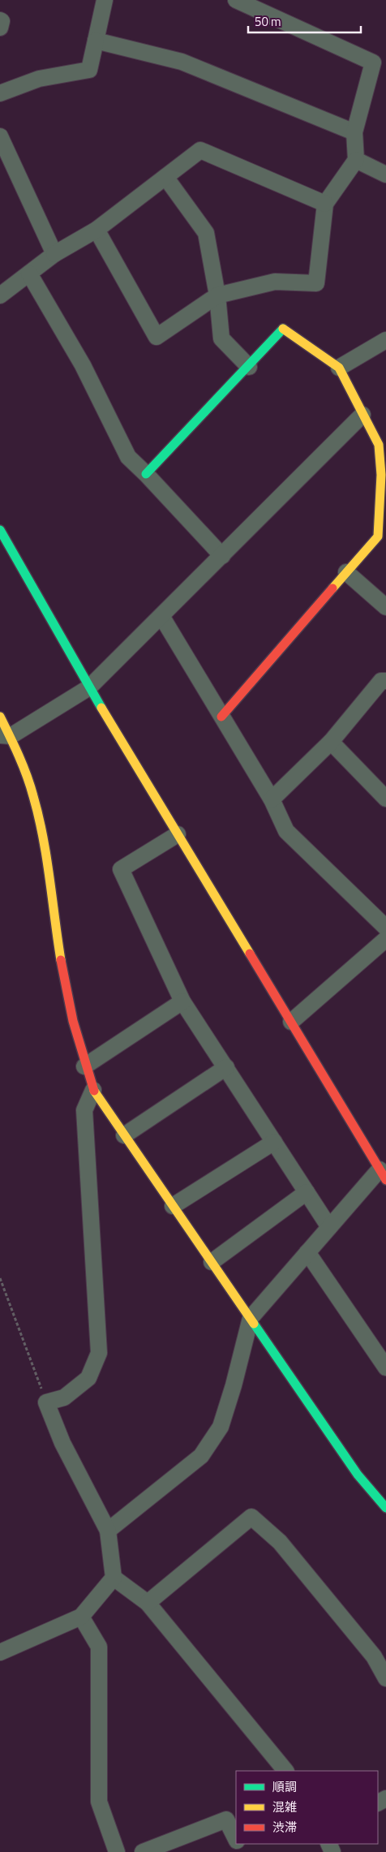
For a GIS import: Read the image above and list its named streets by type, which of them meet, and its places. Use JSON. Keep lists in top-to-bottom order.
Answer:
{
  "legend": ["順調", "混雑", "渋滞"],
  "scale_bar": "50 m"
}
